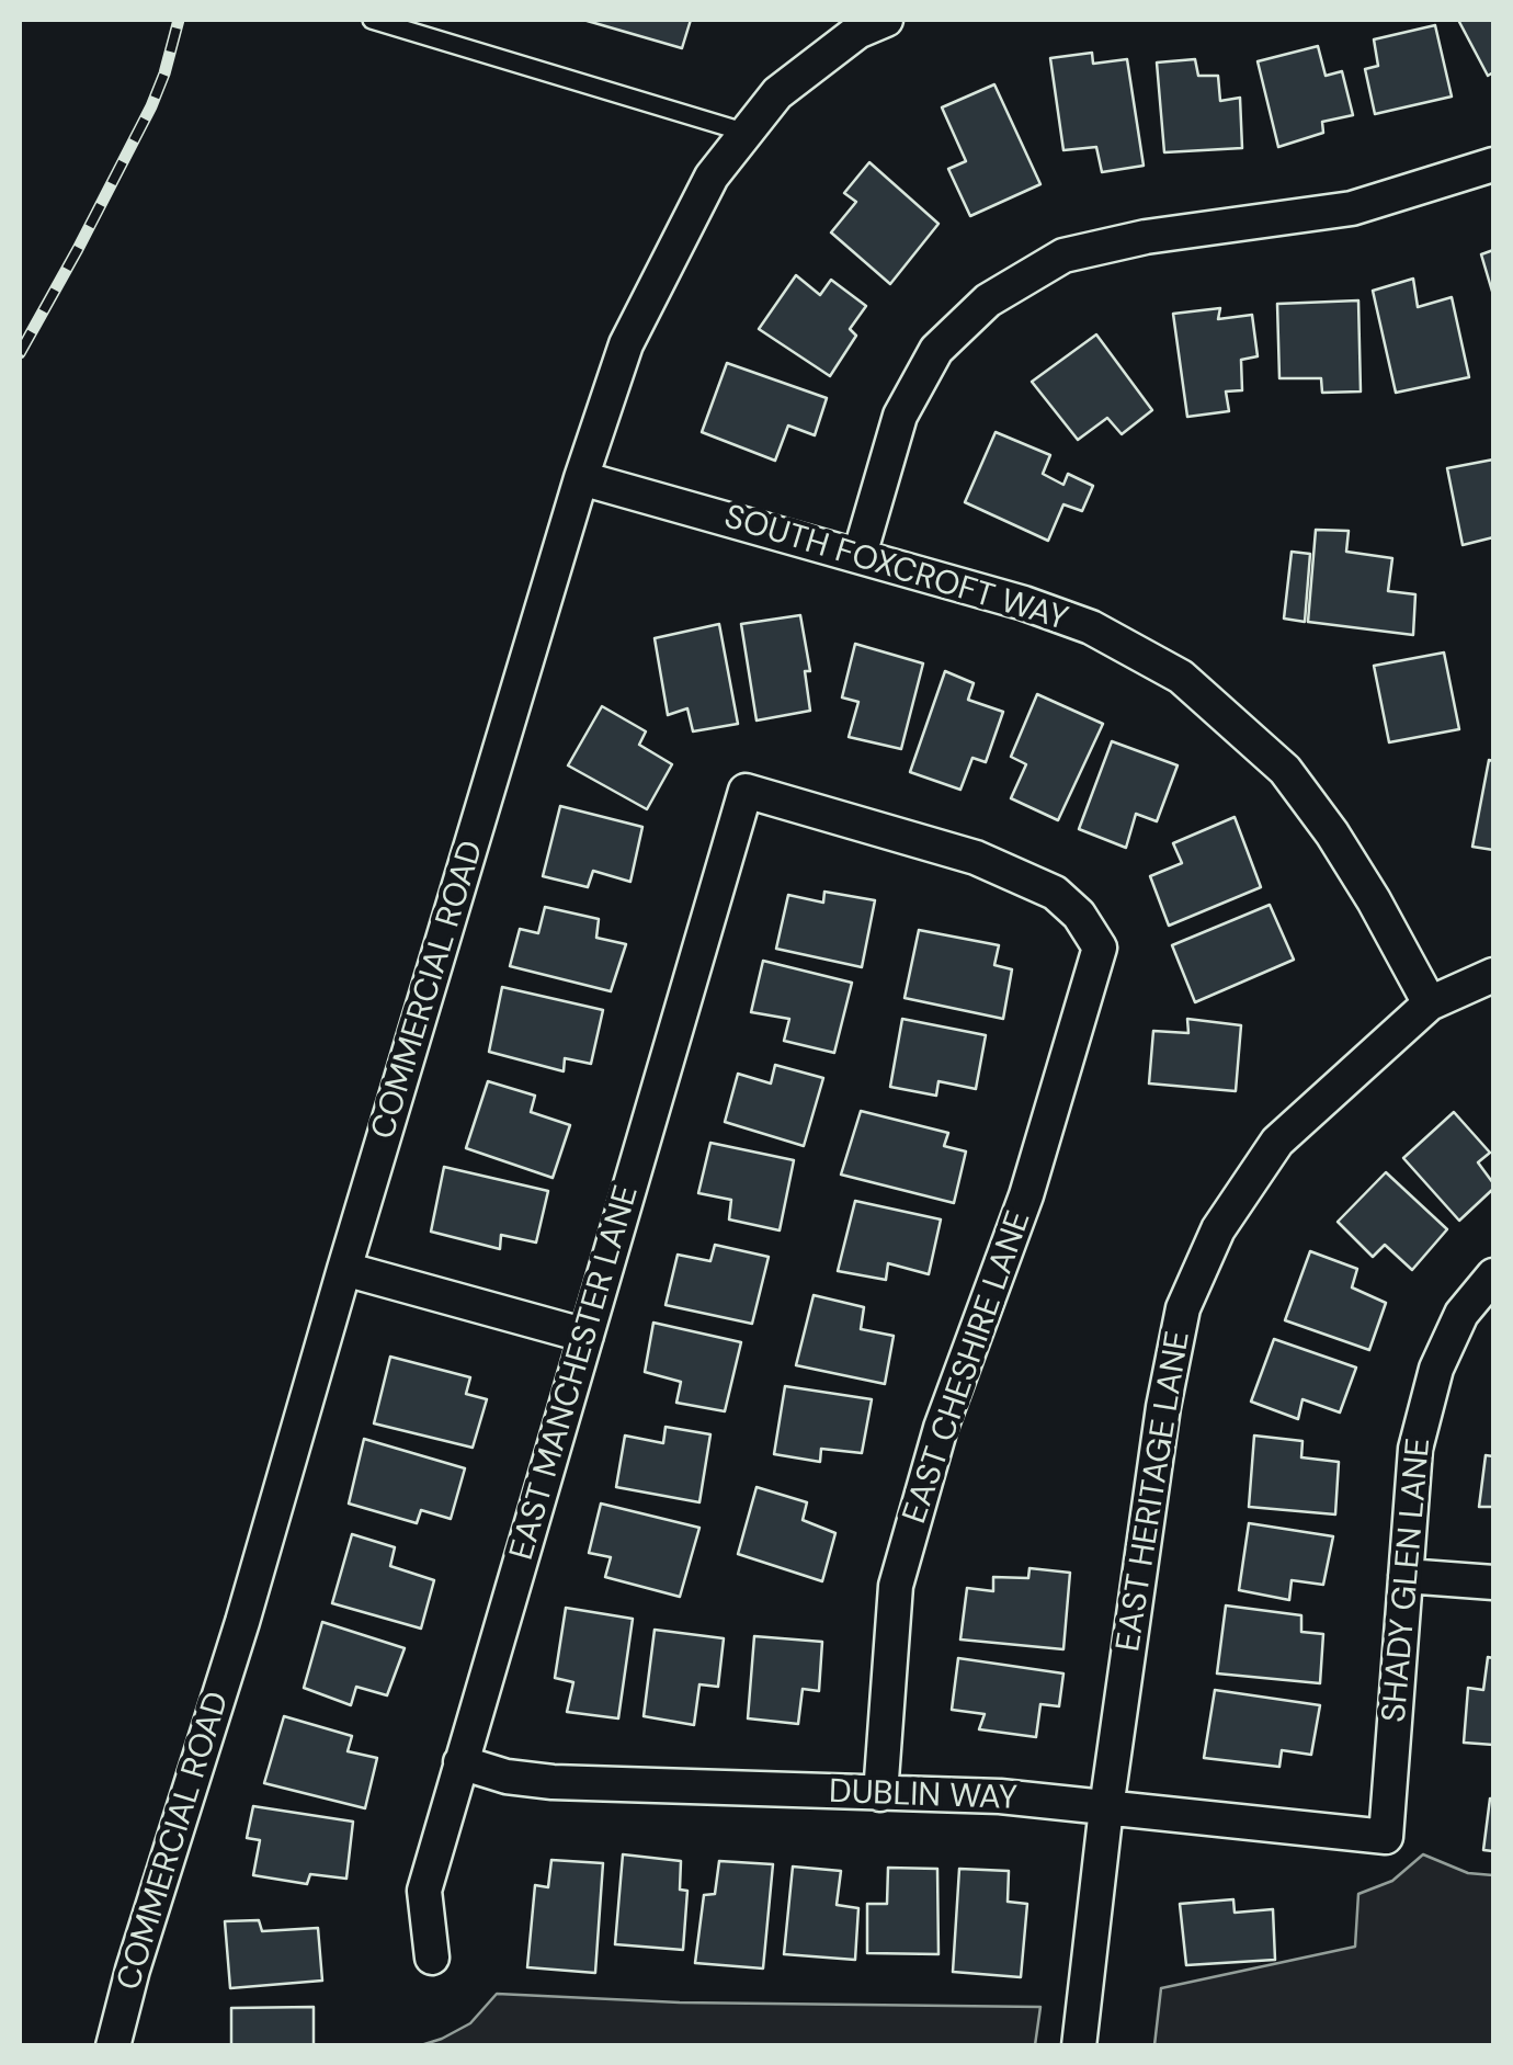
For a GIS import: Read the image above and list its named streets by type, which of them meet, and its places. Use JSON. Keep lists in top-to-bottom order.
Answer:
{
  "streets": {
    "street": [
      "SOUTH FOXCROFT WAY",
      "COMMERCIAL ROAD",
      "EAST CHESHIRE LANE",
      "EAST MANCHESTER LANE",
      "EAST HERITAGE LANE",
      "SHADY GLEN LANE",
      "DUBLIN WAY"
    ]
  },
  "crossings": [
    ["SOUTH FOXCROFT WAY", "COMMERCIAL ROAD"],
    ["SOUTH FOXCROFT WAY", "EAST HERITAGE LANE"],
    ["EAST CHESHIRE LANE", "EAST MANCHESTER LANE"],
    ["EAST CHESHIRE LANE", "DUBLIN WAY"],
    ["EAST MANCHESTER LANE", "DUBLIN WAY"],
    ["EAST HERITAGE LANE", "DUBLIN WAY"],
    ["SHADY GLEN LANE", "DUBLIN WAY"]
  ]
}
